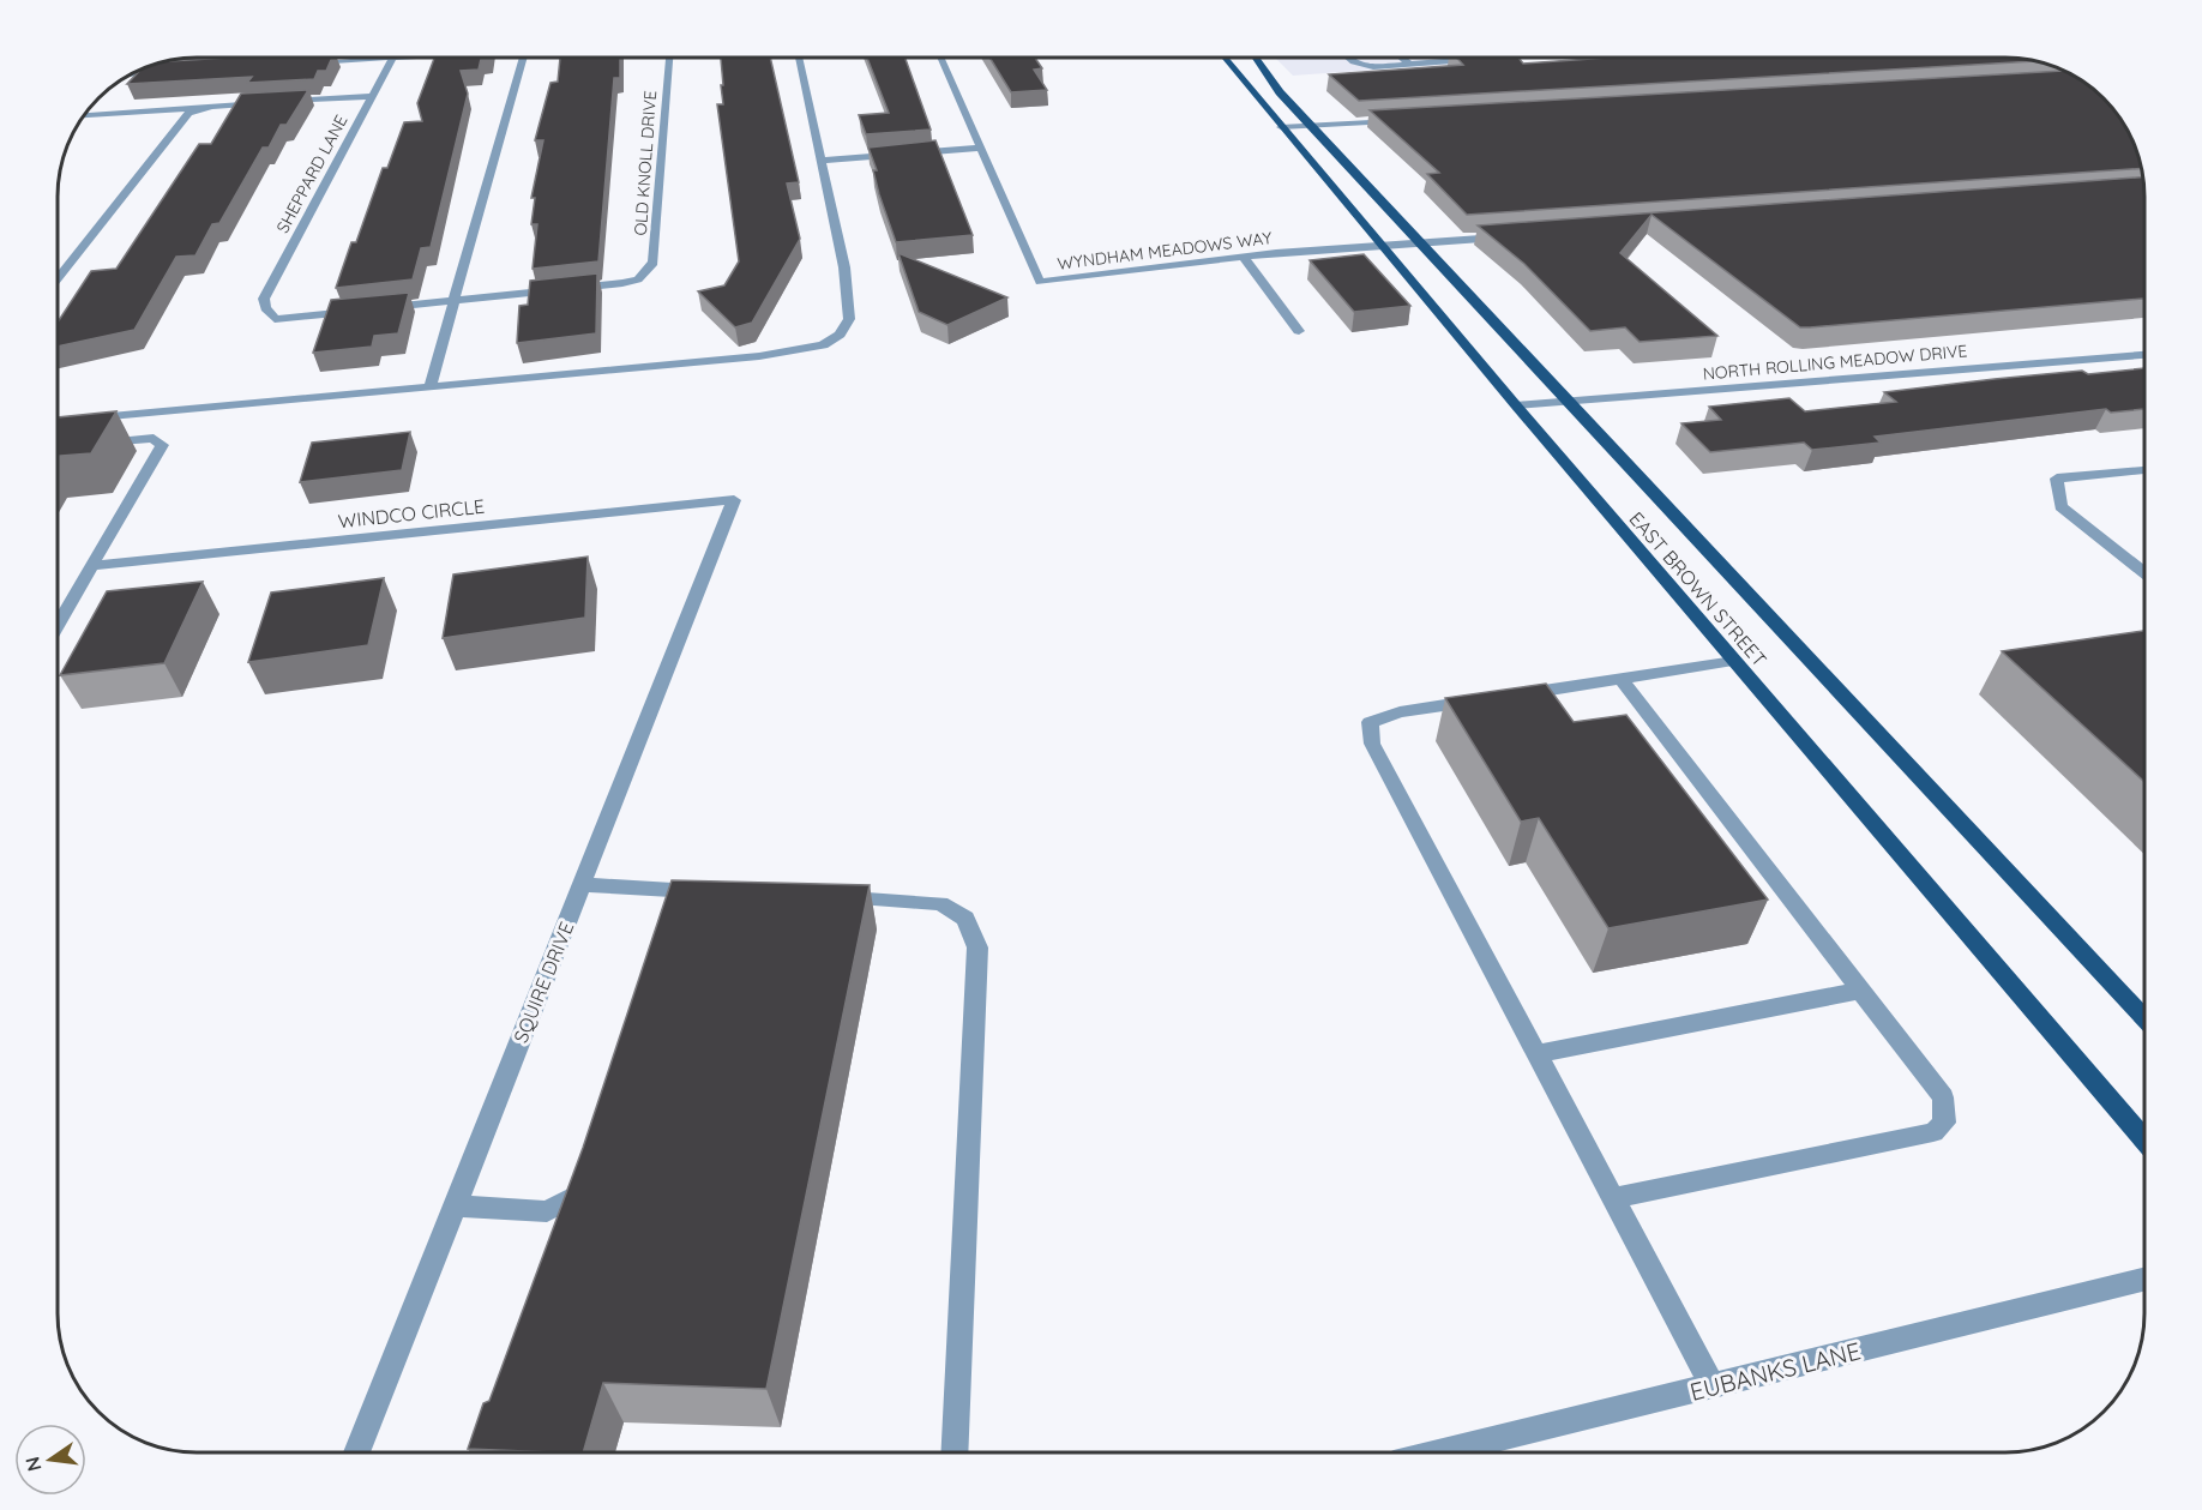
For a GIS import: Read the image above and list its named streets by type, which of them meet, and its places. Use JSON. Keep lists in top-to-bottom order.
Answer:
{
  "streets": {
    "main road": ["EAST BROWN STREET"],
    "street": [
      "OLD KNOLL DRIVE",
      "SHEPPARD LANE",
      "WYNDHAM MEADOWS WAY",
      "NORTH ROLLING MEADOW DRIVE",
      "WINDCO CIRCLE",
      "SQUIRE DRIVE",
      "EUBANKS LANE"
    ]
  },
  "crossings": [
    ["WYNDHAM MEADOWS WAY", "EAST BROWN STREET"],
    ["NORTH ROLLING MEADOW DRIVE", "EAST BROWN STREET"],
    ["WINDCO CIRCLE", "SQUIRE DRIVE"]
  ],
  "north": "left"
}
